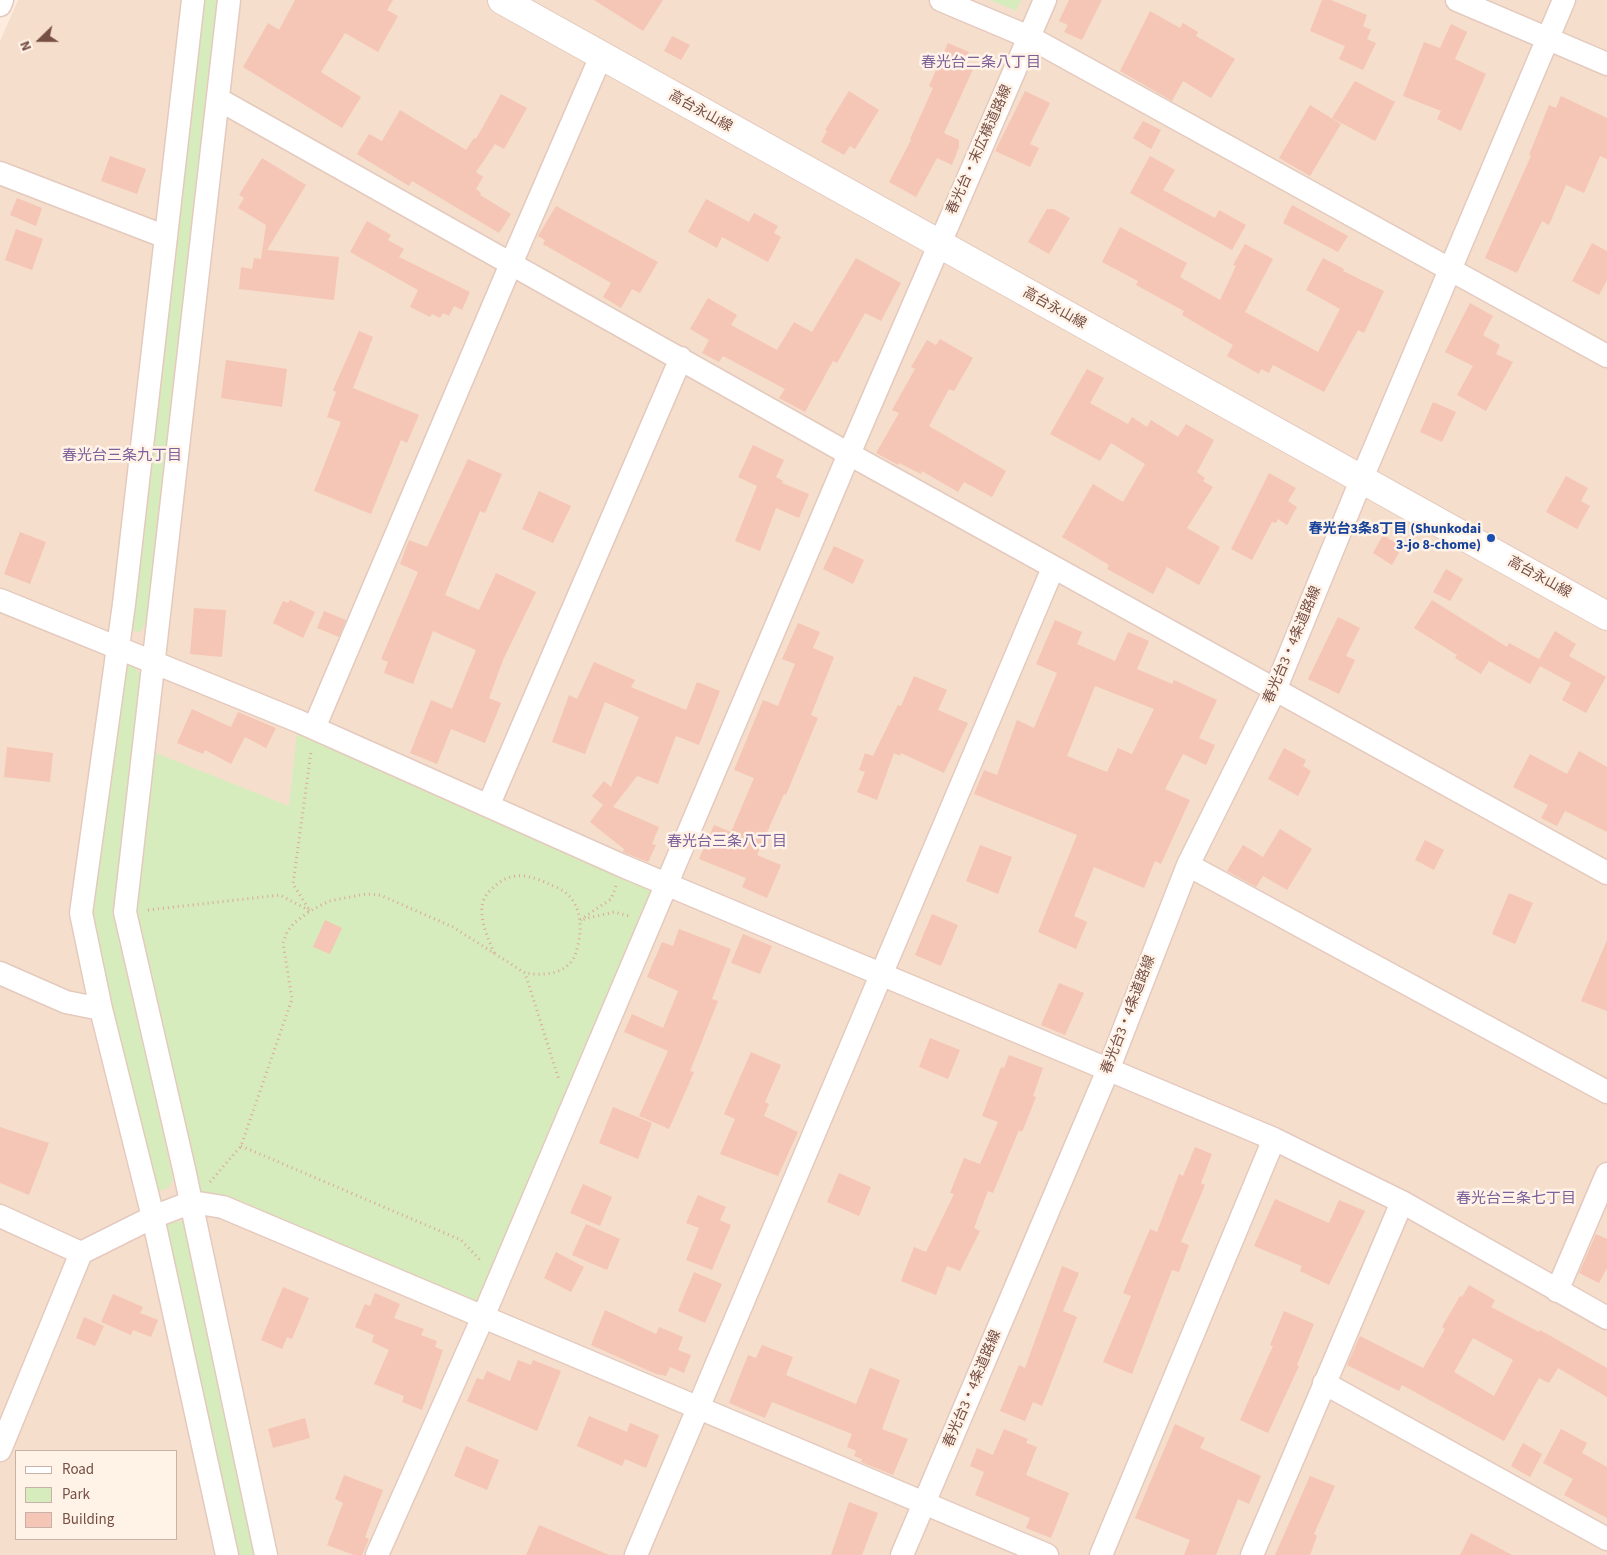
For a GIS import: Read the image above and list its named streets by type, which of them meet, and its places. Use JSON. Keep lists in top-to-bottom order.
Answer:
{
  "streets": {
    "street": ["高台永山線", "春光台・末広横道路線", "春光台3・4条道路線"]
  },
  "crossings": [
    ["高台永山線", "春光台・末広横道路線"],
    ["高台永山線", "春光台3・4条道路線"]
  ],
  "districts": [
    "春光台二条八丁目",
    "春光台三条九丁目",
    "春光台三条八丁目",
    "春光台三条七丁目"
  ],
  "places": ["春光台3条8丁目 (Shunkodai 3-jo 8-chome)"],
  "legend": ["Road", "Park", "Building"],
  "north": "left"
}
